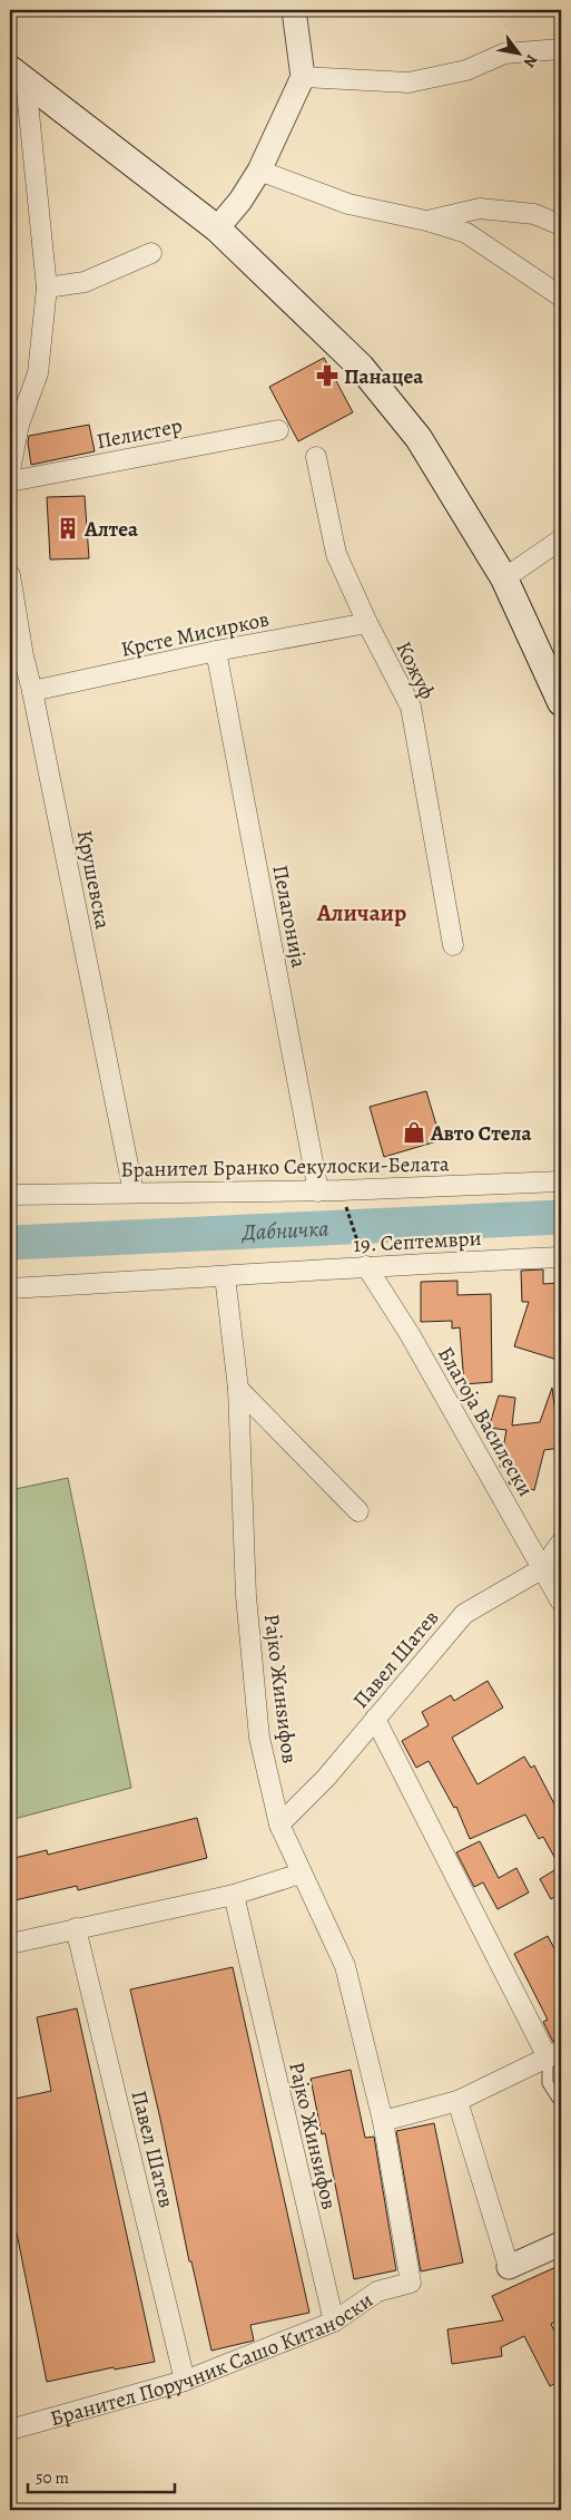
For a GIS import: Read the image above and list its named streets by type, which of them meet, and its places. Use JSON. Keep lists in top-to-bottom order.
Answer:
{
  "streets": {
    "street": [
      "Пелистер",
      "Крсте Мисирков",
      "Кожуф",
      "Крушевска",
      "Пелагонија",
      "Бранител Бранко Секулоски-Белата",
      "19. Септември",
      "Благоја Василески",
      "Павел Шатев",
      "Рајко Жинѕифов",
      "Бранител Поручник Сашо Китаноски"
    ]
  },
  "crossings": [
    ["Крсте Мисирков", "Кожуф"],
    ["Крсте Мисирков", "Крушевска"],
    ["Крсте Мисирков", "Пелагонија"],
    ["Крушевска", "Бранител Бранко Секулоски-Белата"],
    ["Пелагонија", "Бранител Бранко Секулоски-Белата"],
    ["19. Септември", "Благоја Василески"],
    ["19. Септември", "Рајко Жинѕифов"],
    ["Благоја Василески", "Павел Шатев"],
    ["Павел Шатев", "Рајко Жинѕифов"],
    ["Павел Шатев", "Бранител Поручник Сашо Китаноски"],
    ["Рајко Жинѕифов", "Бранител Поручник Сашо Китаноски"]
  ],
  "districts": ["Аличаир"],
  "water": ["Дабничка"],
  "places": {
    "pharmacy": ["Панацеа"],
    "building": ["Алтеа"],
    "shop": ["Авто Стела"]
  },
  "scale_bar": "50 m",
  "north": "bottom right"
}
